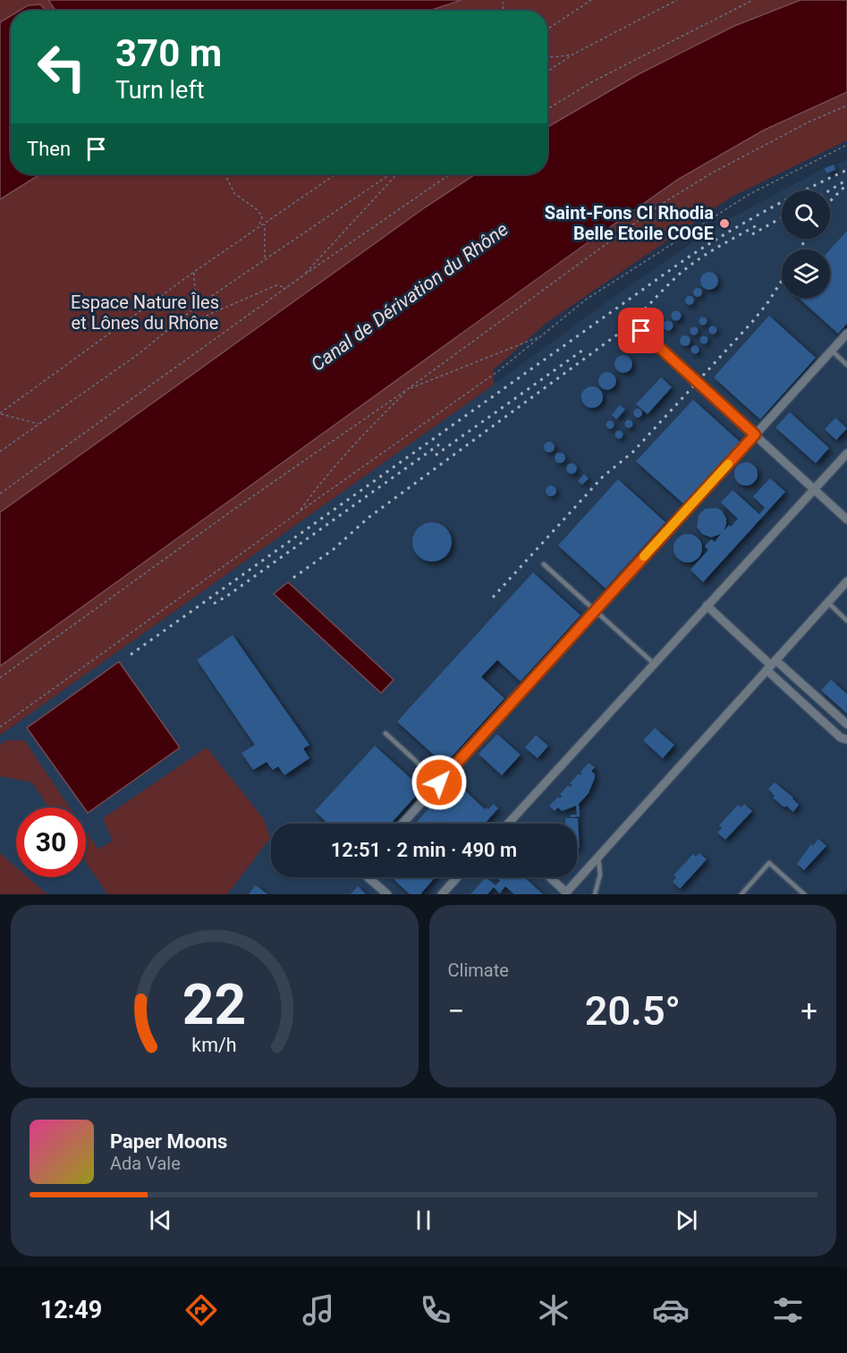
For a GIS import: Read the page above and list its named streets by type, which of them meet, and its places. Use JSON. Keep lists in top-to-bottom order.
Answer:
{
  "water": ["Canal de Dérivation du Rhône"],
  "parks": ["Espace Nature Îles et Lônes du Rhône"],
  "places": ["Saint-Fons CI Rhodia Belle Etoile COGE"],
  "page": {
    "turn": ["370 m", "Turn left"],
    "then": "Then",
    "limit": "30",
    "trip": "12:51 · 2 min · 490 m",
    "tile": "Climate",
    "heat": ["−", "20.5°", "+"],
    "song": ["Paper Moons", "Ada Vale"],
    "tabs": "12:49",
    "gauge": ["22", "km/h"]
  }
}
